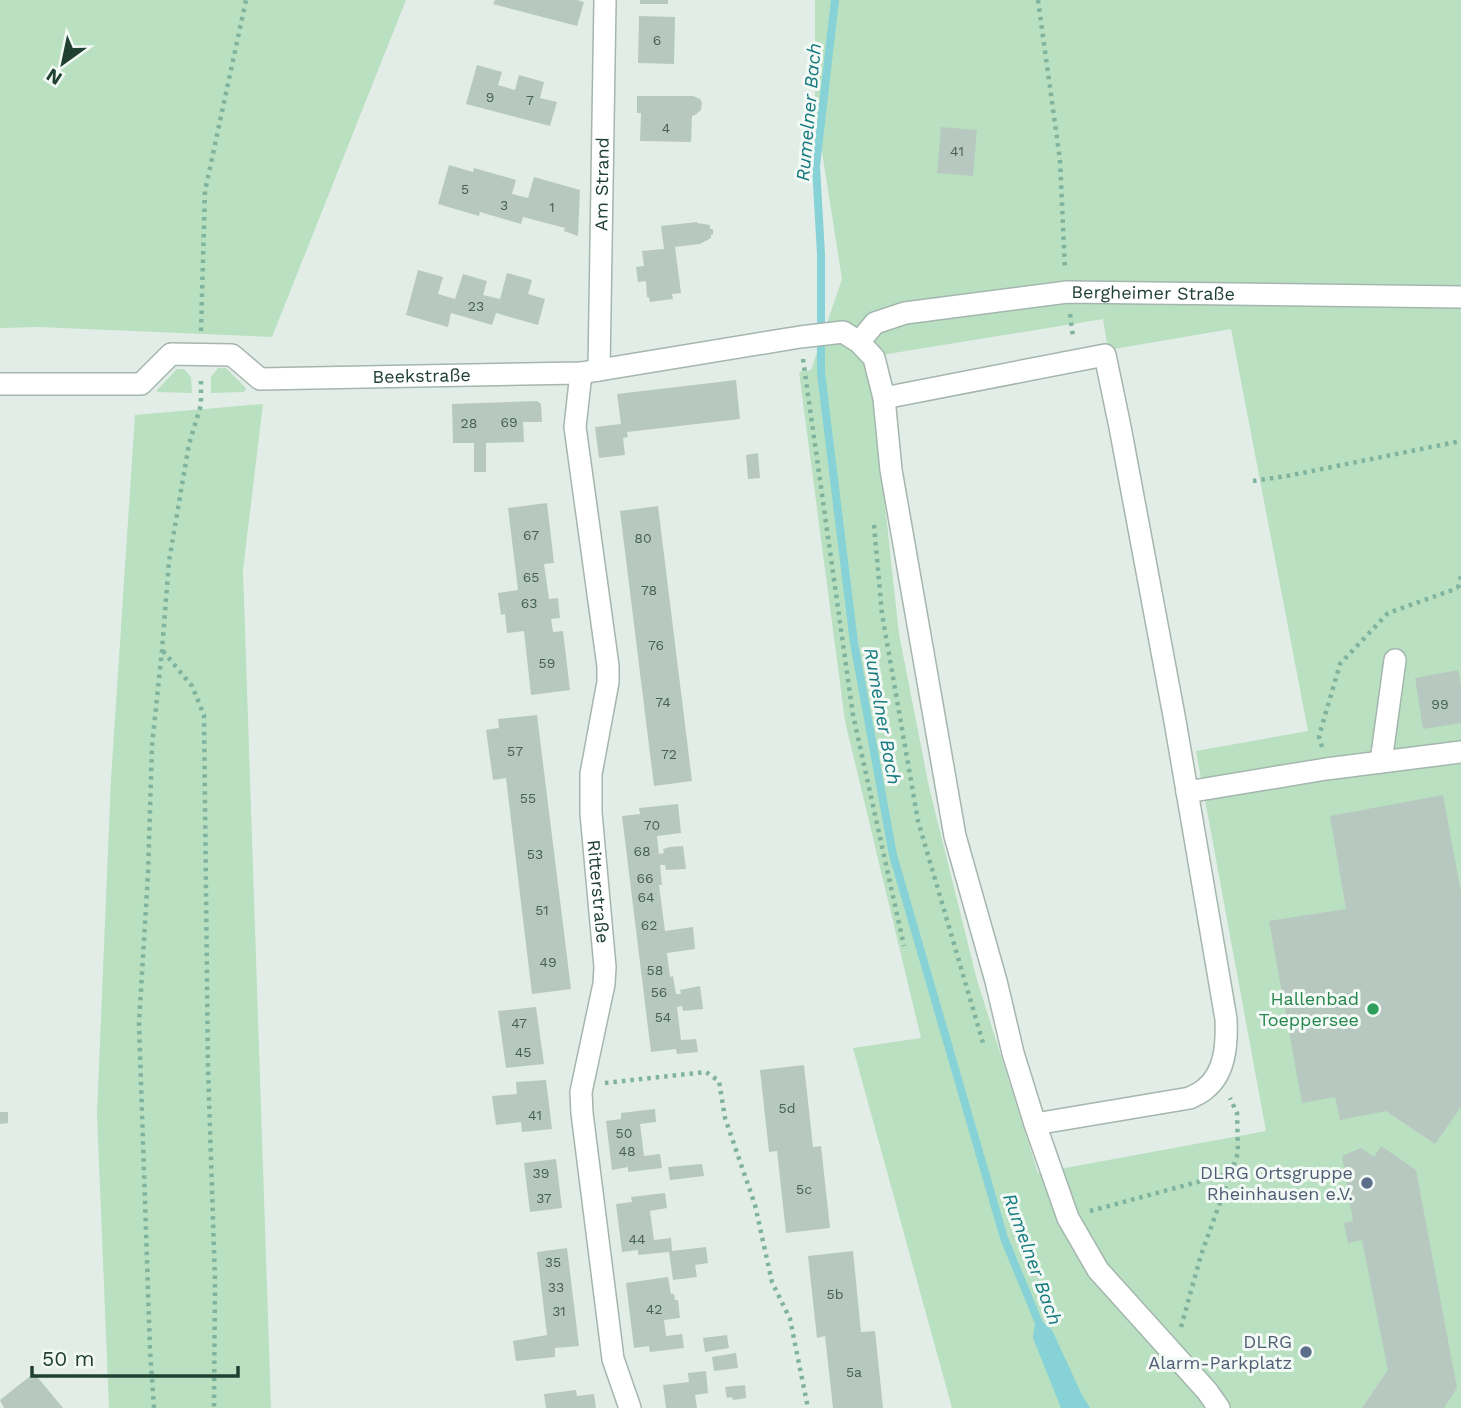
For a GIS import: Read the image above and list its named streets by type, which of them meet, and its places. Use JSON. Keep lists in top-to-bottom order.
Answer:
{
  "streets": {
    "street": [
      "Am Strand",
      "Bergheimer Straße",
      "Beekstraße",
      "Ritterstraße"
    ]
  },
  "crossings": [
    ["Am Strand", "Beekstraße"],
    ["Am Strand", "Ritterstraße"],
    ["Bergheimer Straße", "Beekstraße"],
    ["Beekstraße", "Ritterstraße"]
  ],
  "water": ["Rumelner Bach"],
  "places": ["Hallenbad Toeppersee", "DLRG Ortsgruppe Rheinhausen e.V.", "DLRG Alarm-Parkplatz"],
  "house_numbers": [
    "6",
    "9",
    "7",
    "4",
    "41",
    "5",
    "3",
    "1",
    "23",
    "69",
    "28",
    "67",
    "80",
    "65",
    "78",
    "63",
    "76",
    "59",
    "74",
    "99",
    "57",
    "72",
    "55",
    "70",
    "68",
    "53",
    "66",
    "64",
    "51",
    "62",
    "49",
    "58",
    "56",
    "54",
    "47",
    "45",
    "5d",
    "41",
    "50",
    "48",
    "39",
    "5c",
    "37",
    "44",
    "35",
    "33",
    "5b",
    "42",
    "31",
    "5a"
  ],
  "scale_bar": "50 m",
  "north": "bottom left"
}
